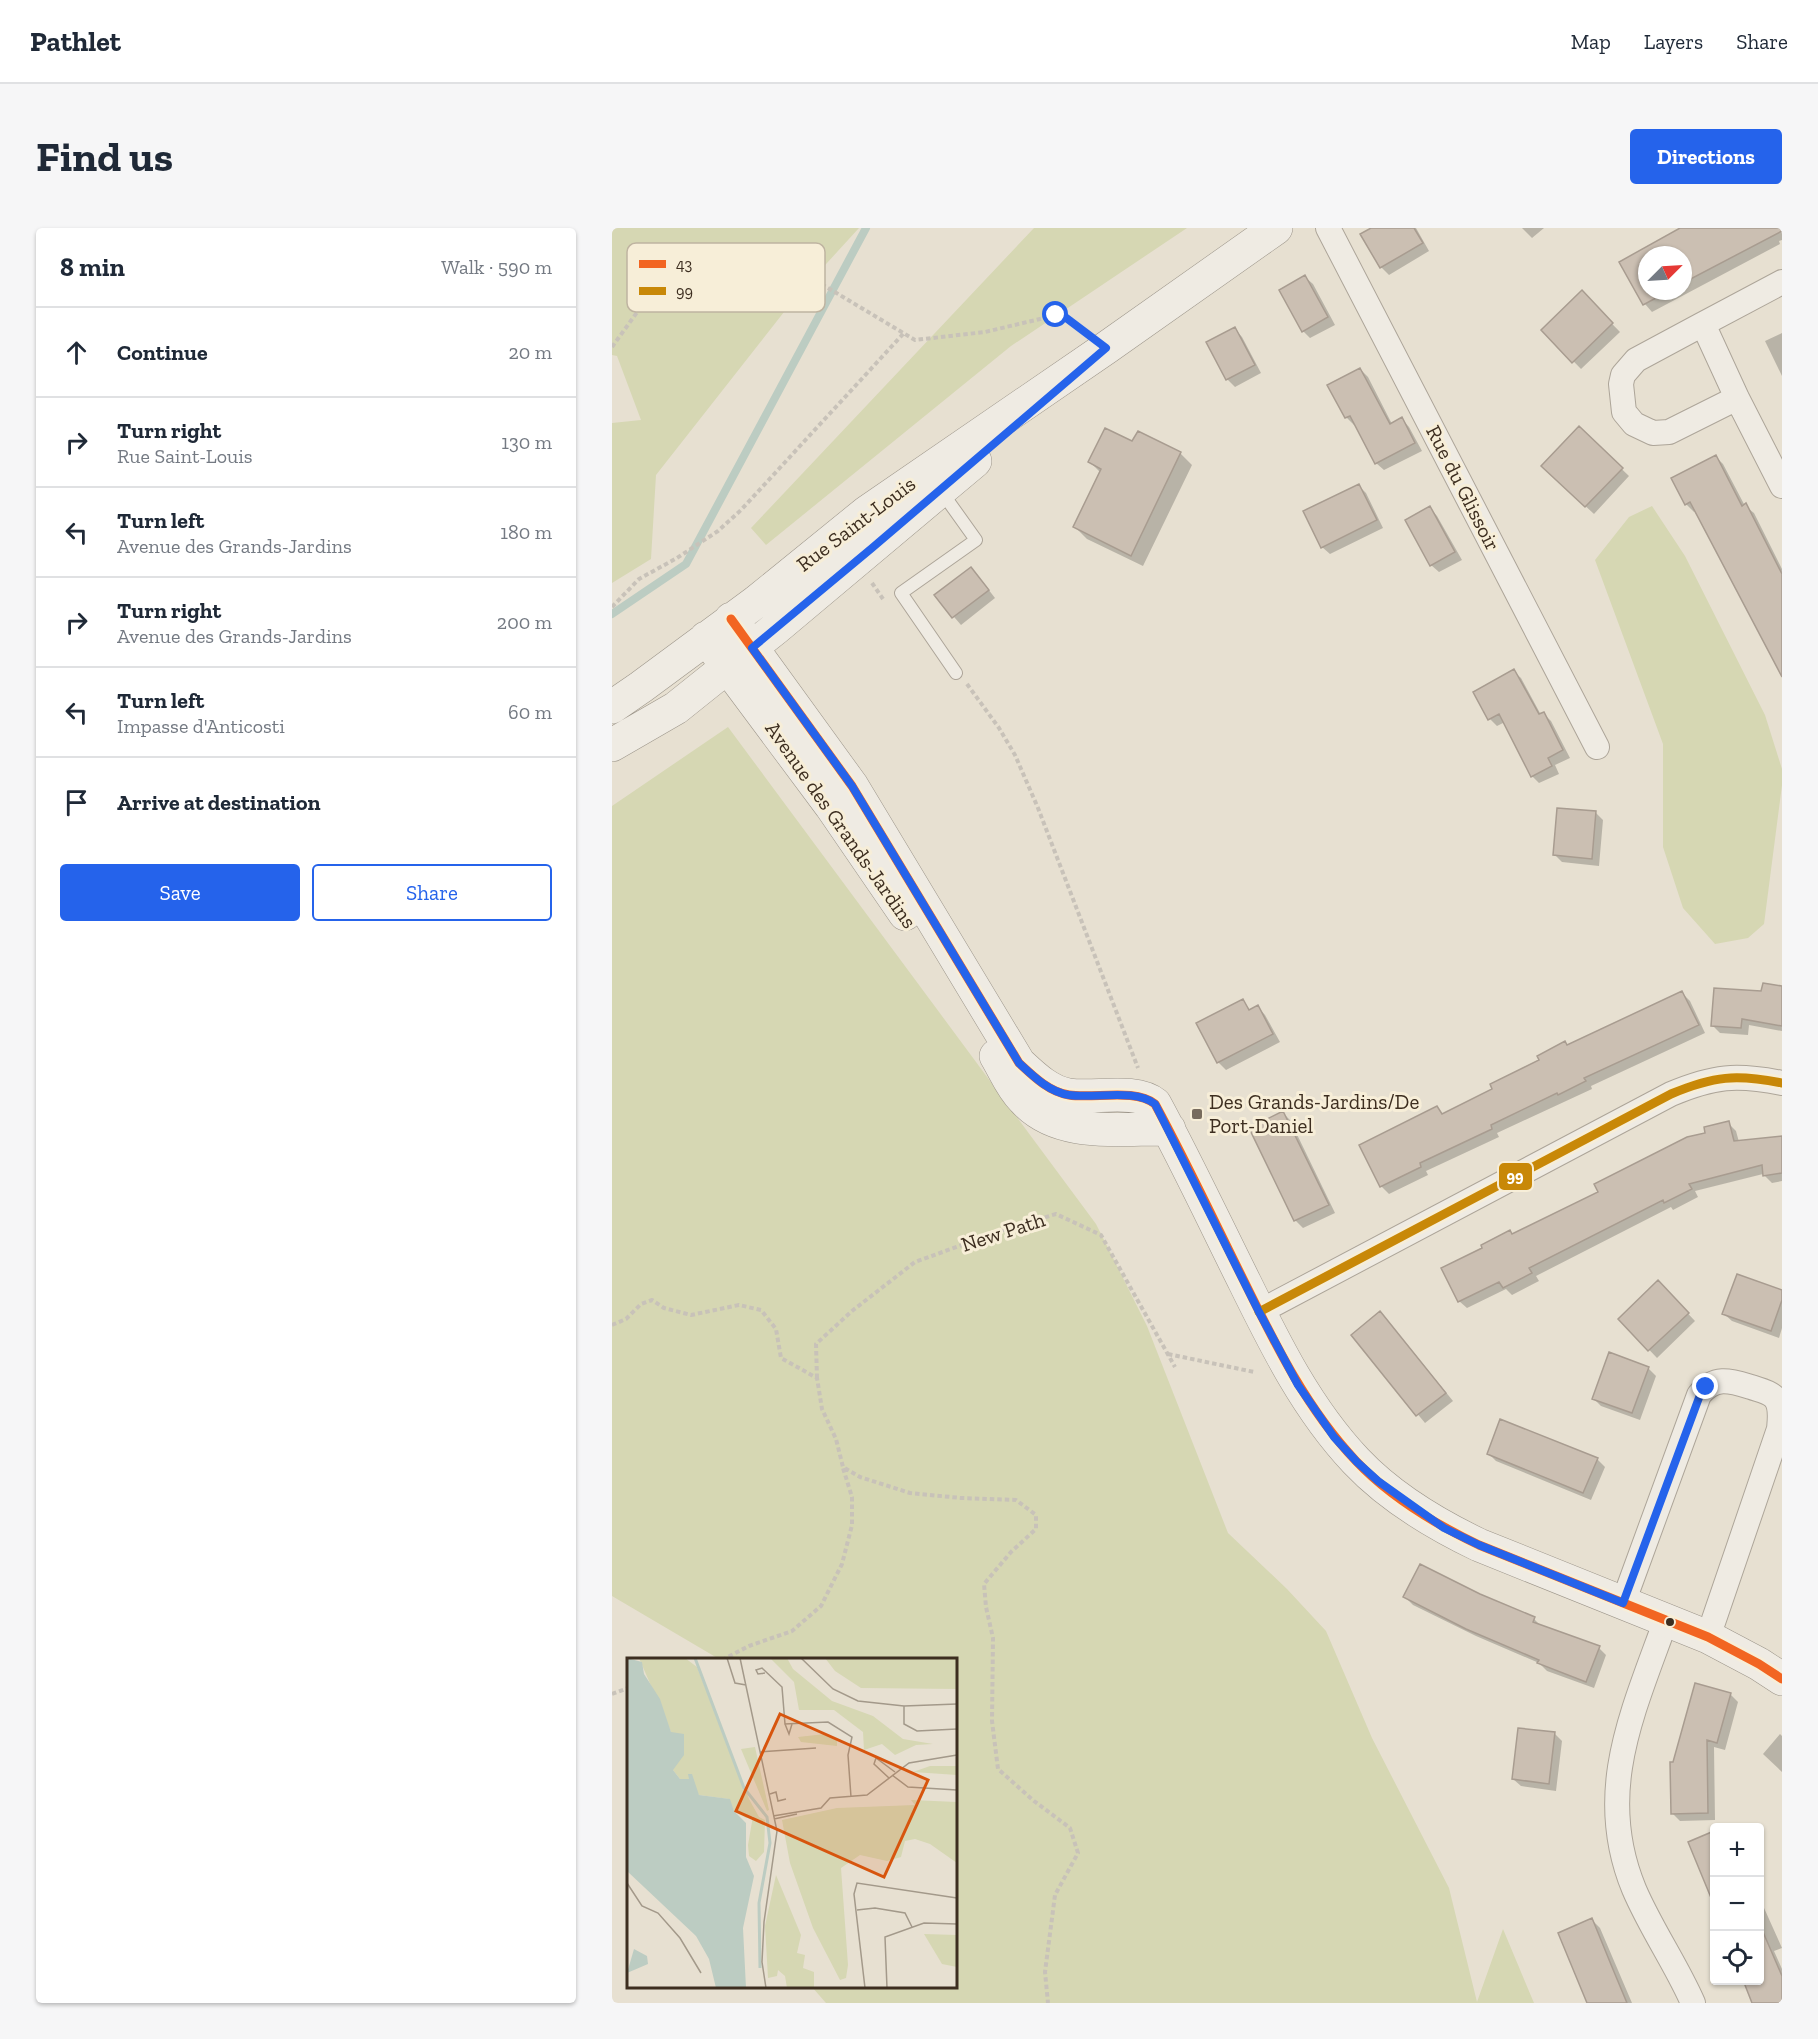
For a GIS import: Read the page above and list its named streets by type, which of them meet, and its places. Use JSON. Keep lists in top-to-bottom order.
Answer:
{
  "streets": {
    "street": ["Rue du Glissoir", "Rue Saint-Louis", "Avenue des Grands-Jardins"],
    "path": ["New Path"]
  },
  "crossings": [
    ["Rue Saint-Louis", "Avenue des Grands-Jardins"]
  ],
  "places": {
    "transit": ["Des Grands-Jardins/De Port-Daniel"]
  },
  "lines": ["transit line 43", "transit line 99"],
  "legend": ["43", "99"],
  "north": "top right",
  "page": {
    "header": "Pathlet",
    "nav": ["Map", "Layers", "Share"],
    "buttons": [
      "Directions",
      ["Save", "Share"]
    ],
    "title": "Find us",
    "heading": ["8 min", "Walk · 590 m"],
    "list": [
      ["Continue", "20 m"],
      ["Turn right", "Rue Saint-Louis", "130 m"],
      ["Turn left", "Avenue des Grands-Jardins", "180 m"],
      ["Turn right", "Avenue des Grands-Jardins", "200 m"],
      ["Turn left", "Impasse d'Anticosti", "60 m"],
      "Arrive at destination"
    ],
    "map_buttons": ["+", "−"]
  }
}
